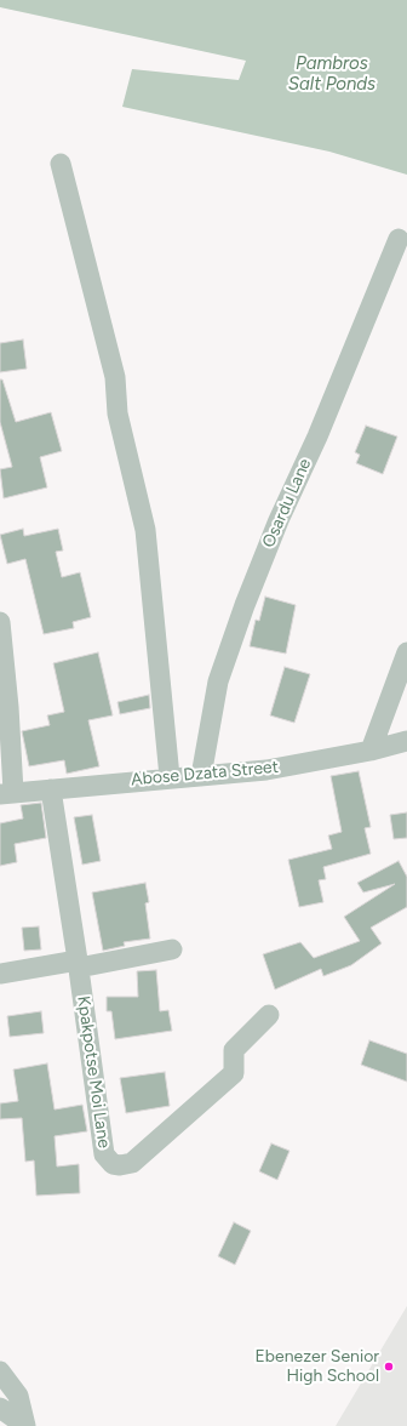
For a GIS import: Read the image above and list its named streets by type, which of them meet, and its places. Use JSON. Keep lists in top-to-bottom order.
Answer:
{
  "streets": {
    "street": ["Osardu Lane", "Abose Dzata Street", "Kpakpotse Moi Lane"]
  },
  "crossings": [
    ["Osardu Lane", "Abose Dzata Street"]
  ],
  "water": ["Pambros Salt Ponds"],
  "places": ["Ebenezer Senior High School"]
}
